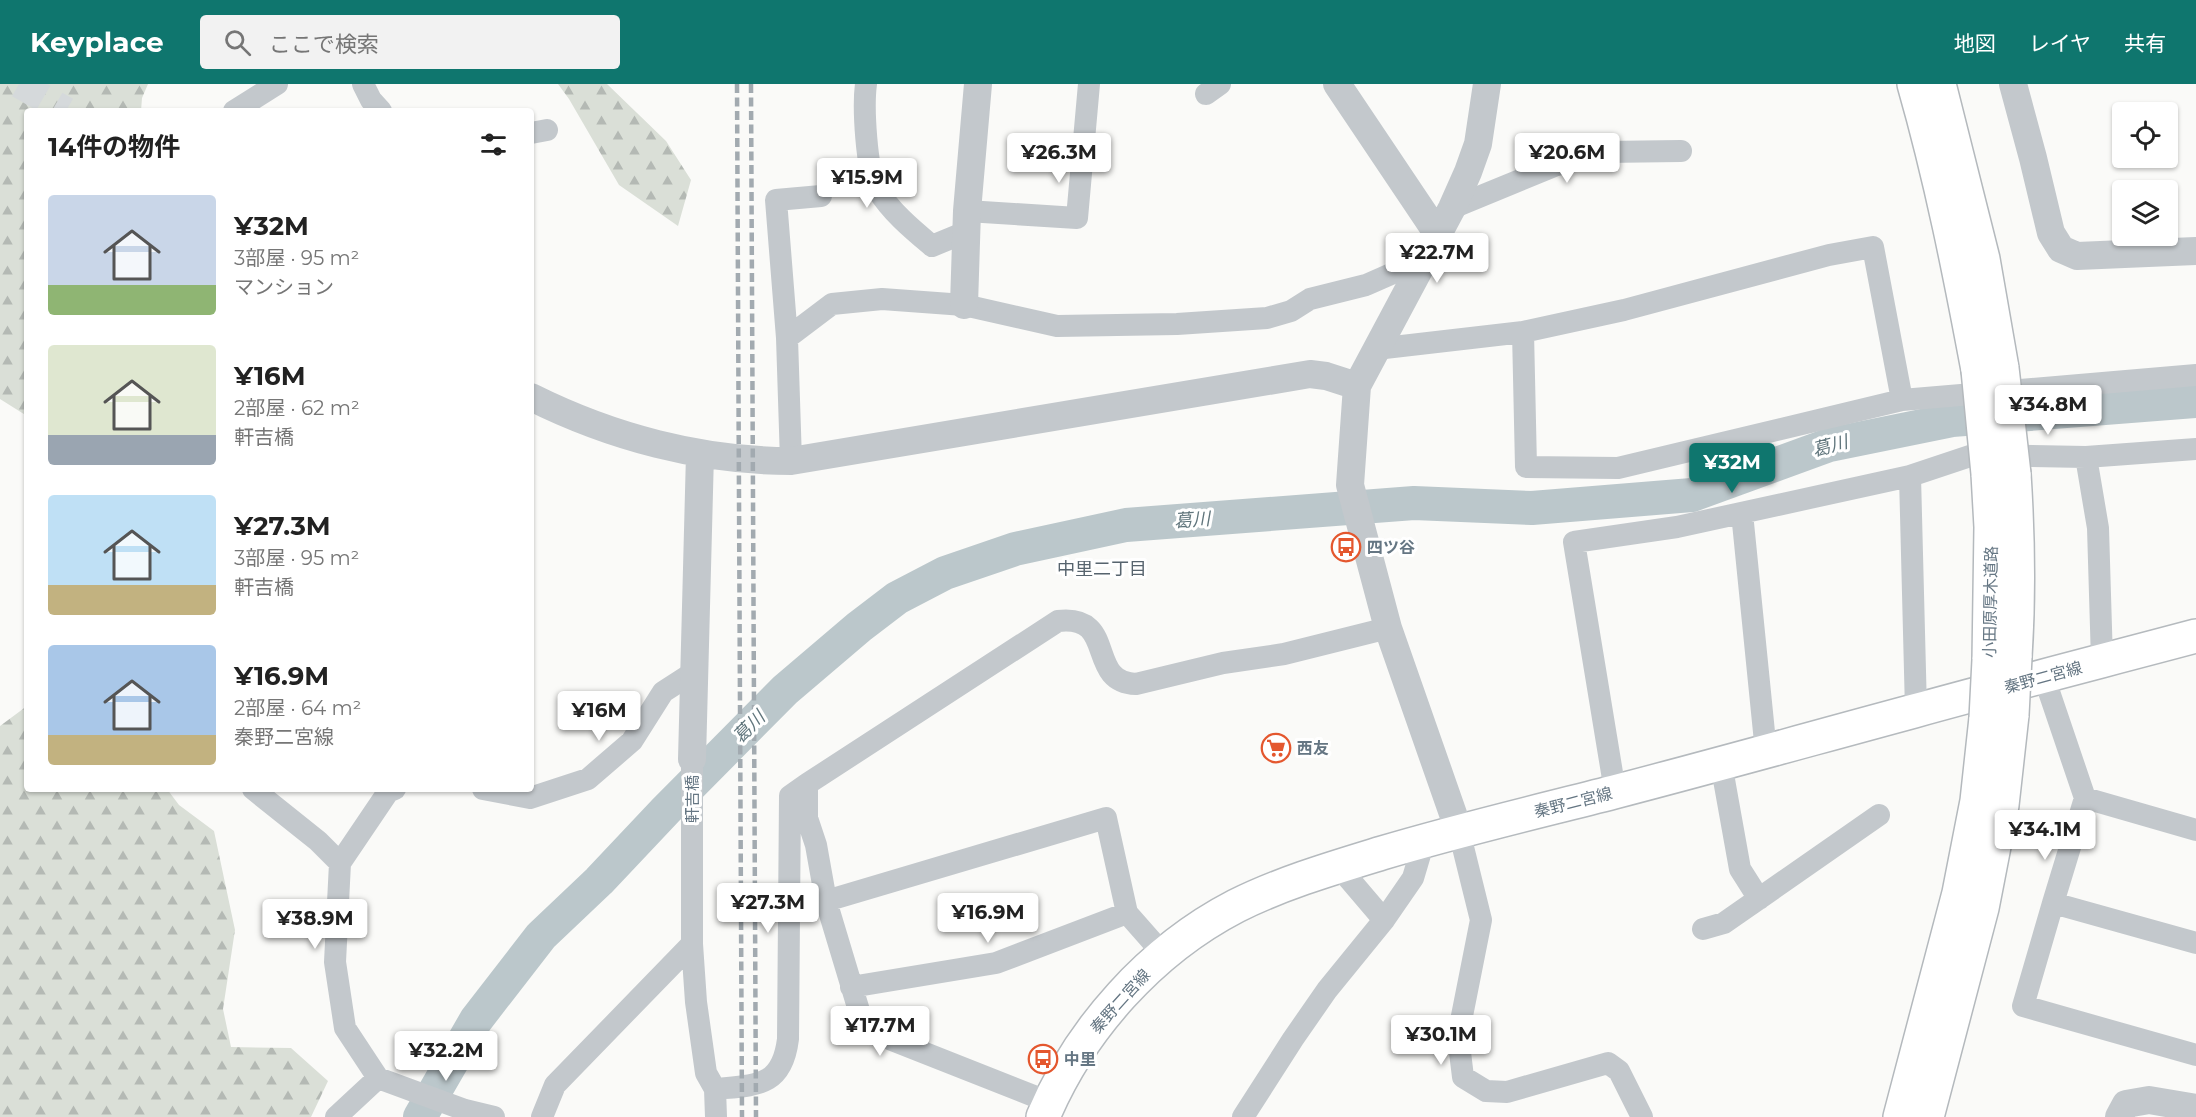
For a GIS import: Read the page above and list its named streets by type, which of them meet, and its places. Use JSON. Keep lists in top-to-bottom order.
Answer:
{
  "streets": {
    "main road": ["小田原厚木道路", "秦野二宮線"],
    "street": ["軒吉橋"]
  },
  "districts": ["中里二丁目"],
  "water": ["葛川"],
  "places": {
    "bus stop": ["四ツ谷", "中里"],
    "supermarket": ["西友"]
  },
  "page": {
    "header": "Keyplace",
    "search": "ここで検索",
    "nav": ["地図", "レイヤ", "共有"],
    "heading": "14件の物件",
    "price": [
      "¥26.3M",
      "¥20.6M",
      "¥15.9M",
      "¥22.7M",
      "¥34.8M",
      "¥32M",
      "¥16M",
      "¥34.1M",
      "¥27.3M",
      "¥16.9M",
      "¥38.9M",
      "¥17.7M",
      "¥30.1M",
      "¥32.2M"
    ],
    "list": [
      {
        "name": "¥32M",
        "note": "3部屋 · 95 m² · マンション"
      },
      {
        "name": "¥16M",
        "note": "2部屋 · 62 m² · 軒吉橋"
      },
      {
        "name": "¥27.3M",
        "note": "3部屋 · 95 m² · 軒吉橋"
      },
      {
        "name": "¥16.9M",
        "note": "2部屋 · 64 m² · 秦野二宮線"
      }
    ]
  }
}
